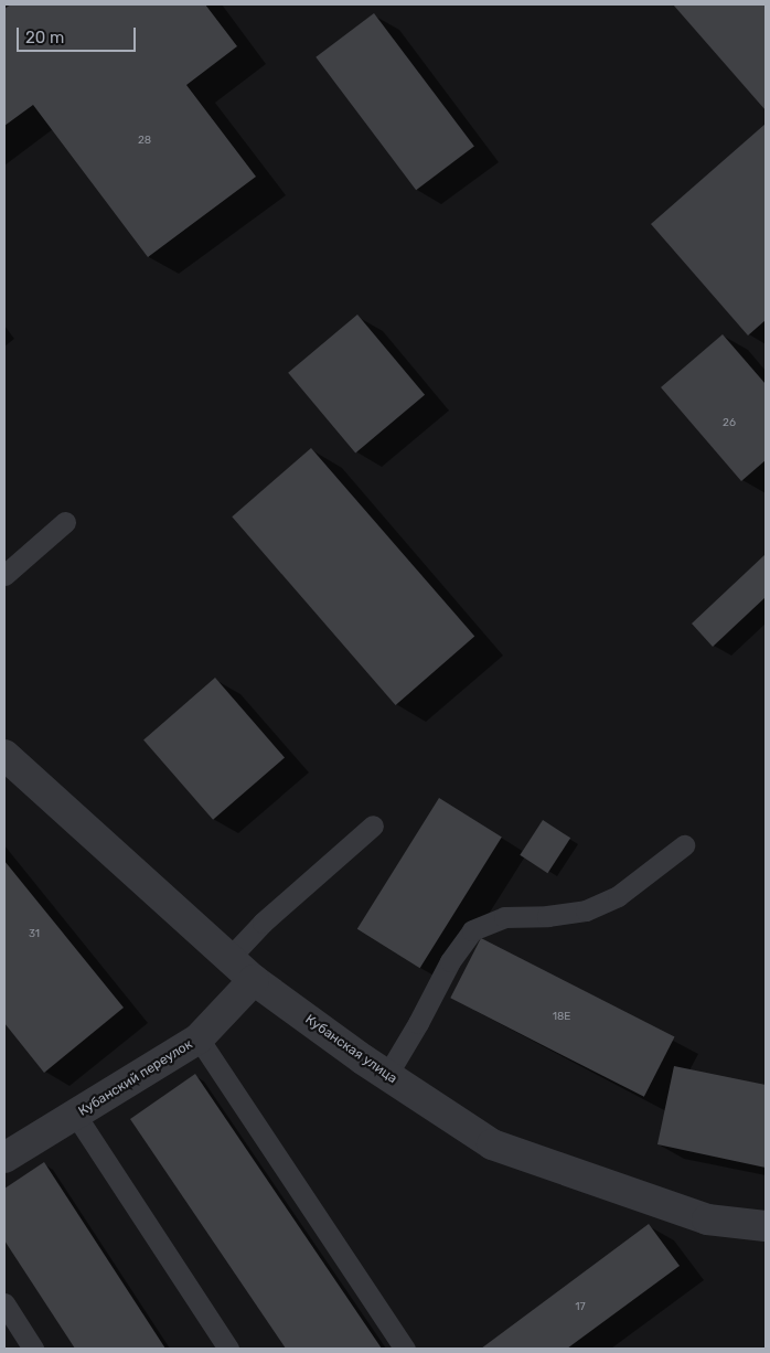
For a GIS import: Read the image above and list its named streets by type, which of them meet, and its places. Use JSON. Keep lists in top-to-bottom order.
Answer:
{
  "streets": {
    "street": ["Кубанская улица", "Кубанский переулок"]
  },
  "crossings": [
    ["Кубанская улица", "Кубанский переулок"]
  ],
  "house_numbers": [
    "28",
    "26",
    "31",
    "18Е",
    "17"
  ],
  "scale_bar": "20 m"
}
